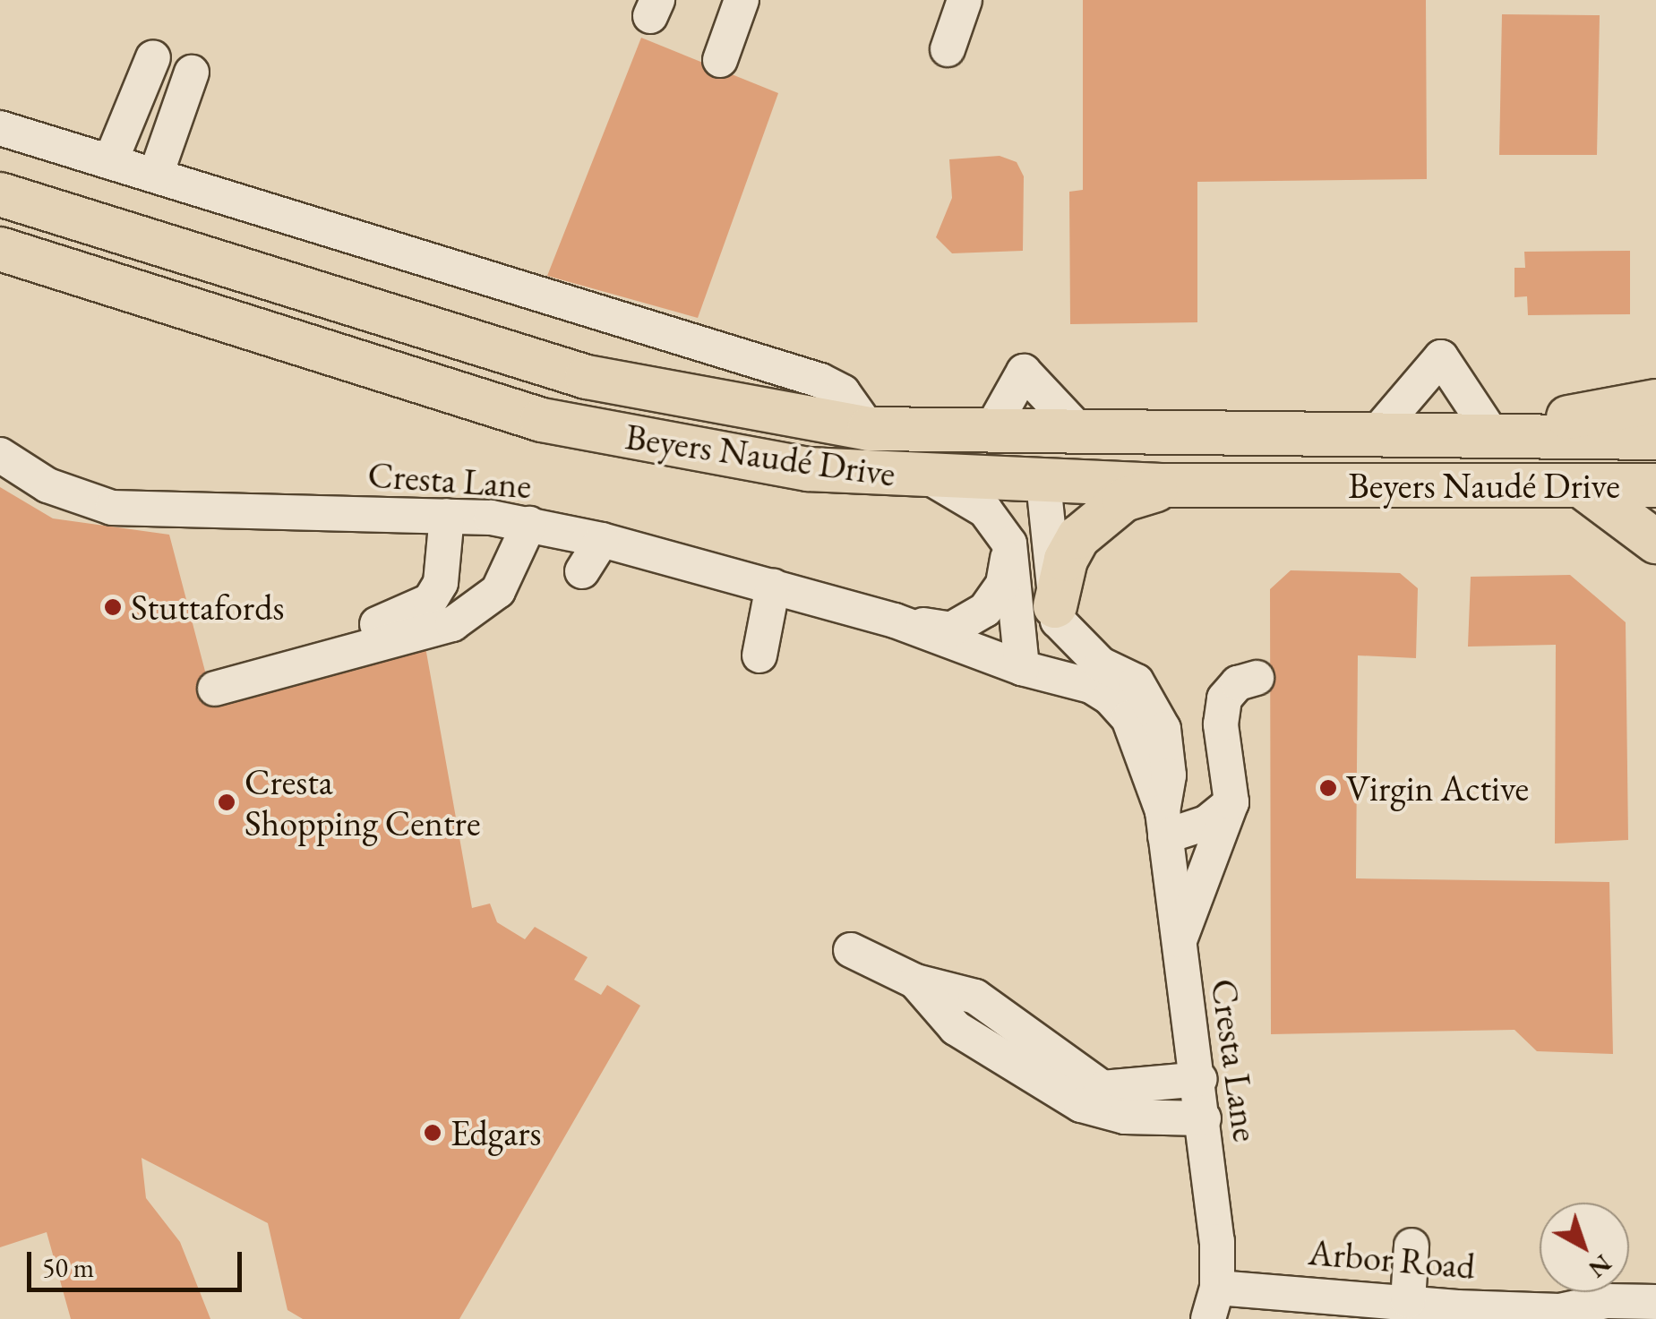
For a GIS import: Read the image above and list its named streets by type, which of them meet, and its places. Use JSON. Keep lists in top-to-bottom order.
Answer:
{
  "streets": {
    "main road": ["Beyers Naudé Drive"],
    "street": ["Cresta Lane", "Arbor Road"]
  },
  "crossings": [
    ["Beyers Naudé Drive", "Cresta Lane"],
    ["Cresta Lane", "Arbor Road"]
  ],
  "places": [
    "Stuttafords",
    "Virgin Active",
    "Cresta Shopping Centre",
    "Edgars"
  ],
  "scale_bar": "50 m",
  "north": "bottom right"
}
